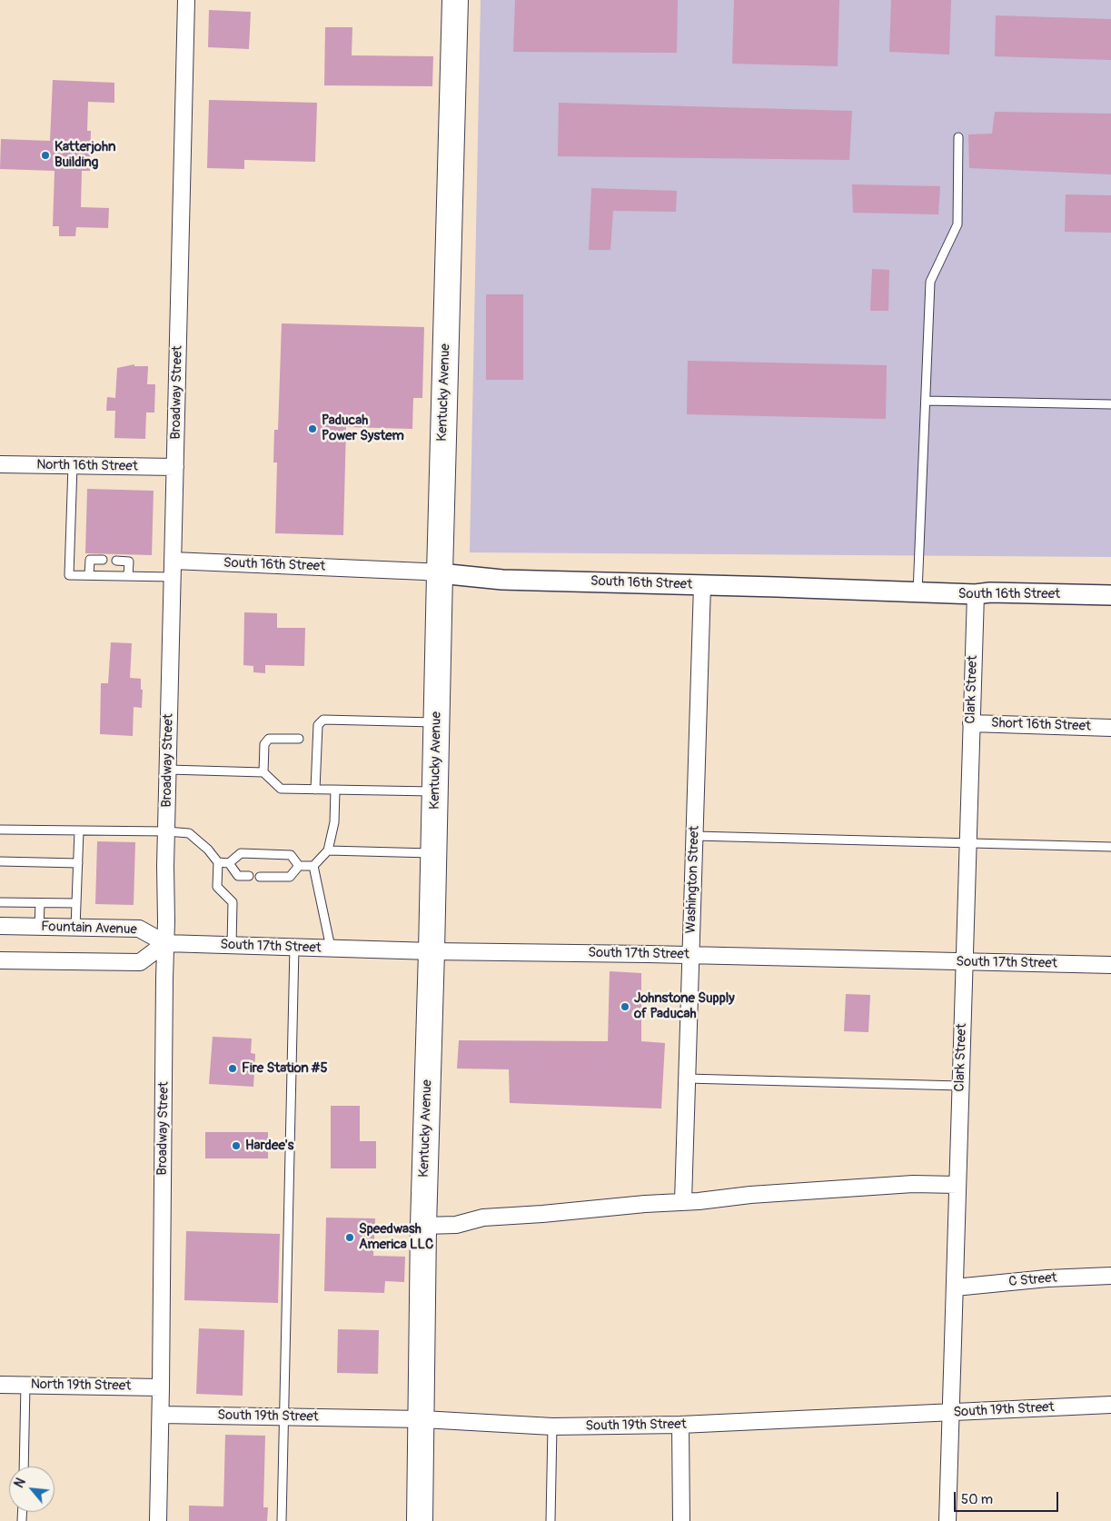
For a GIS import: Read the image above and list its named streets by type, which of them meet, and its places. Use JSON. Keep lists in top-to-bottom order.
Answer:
{
  "streets": {
    "main road": ["Kentucky Avenue"],
    "street": [
      "Broadway Street",
      "North 16th Street",
      "South 16th Street",
      "Clark Street",
      "Short 16th Street",
      "Washington Street",
      "Fountain Avenue",
      "South 17th Street",
      "C Street",
      "North 19th Street",
      "South 19th Street"
    ]
  },
  "crossings": [
    ["Broadway Street", "North 16th Street"],
    ["Broadway Street", "South 16th Street"],
    ["Broadway Street", "Fountain Avenue"],
    ["Broadway Street", "South 17th Street"],
    ["Broadway Street", "North 19th Street"],
    ["Broadway Street", "South 19th Street"],
    ["Kentucky Avenue", "South 16th Street"],
    ["Kentucky Avenue", "South 17th Street"],
    ["Kentucky Avenue", "South 19th Street"],
    ["South 16th Street", "Clark Street"],
    ["South 16th Street", "Washington Street"],
    ["Clark Street", "Short 16th Street"],
    ["Clark Street", "South 17th Street"],
    ["Clark Street", "C Street"],
    ["Clark Street", "South 19th Street"],
    ["Washington Street", "South 17th Street"],
    ["Fountain Avenue", "South 17th Street"]
  ],
  "places": [
    "Katterjohn Building",
    "Paducah Power System",
    "Johnstone Supply of Paducah",
    "Fire Station #5",
    "Hardee's",
    "Speedwash America LLC"
  ],
  "scale_bar": "50 m",
  "north": "top left"
}
